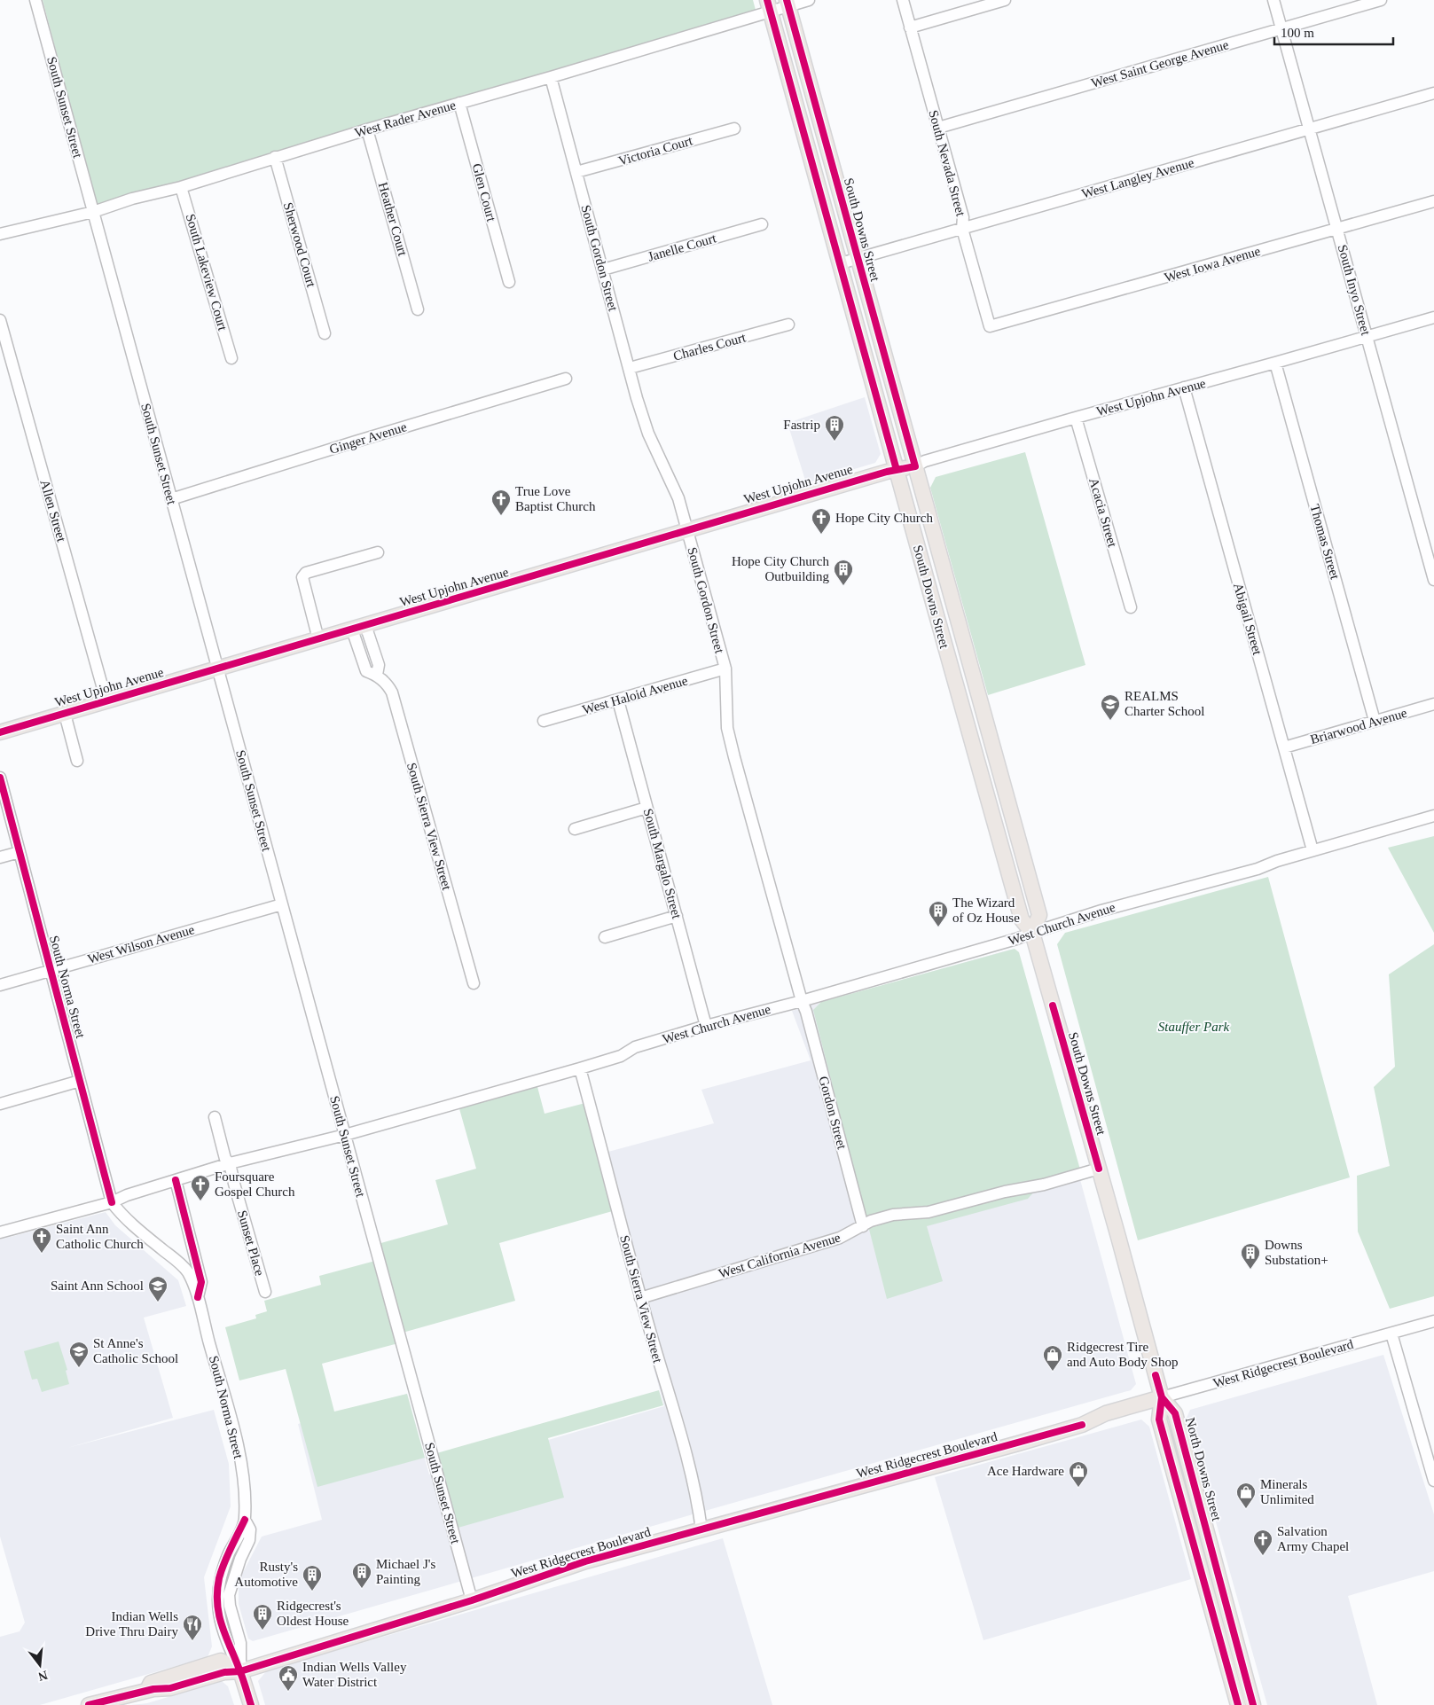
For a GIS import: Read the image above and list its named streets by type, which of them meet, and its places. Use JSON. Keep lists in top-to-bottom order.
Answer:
{
  "streets": {
    "main road": [
      "South Downs Street",
      "West Upjohn Avenue",
      "West Ridgecrest Boulevard",
      "North Downs Street"
    ],
    "street": [
      "West Saint George Avenue",
      "South Sunset Street",
      "West Rader Avenue",
      "Victoria Court",
      "South Nevada Street",
      "West Langley Avenue",
      "Glen Court",
      "Heather Court",
      "Sherwood Court",
      "Janelle Court",
      "South Gordon Street",
      "West Iowa Avenue",
      "South Lakeview Court",
      "South Inyo Street",
      "Charles Court",
      "Ginger Avenue",
      "Allen Street",
      "Acacia Street",
      "Thomas Street",
      "Abigail Street",
      "West Haloid Avenue",
      "Briarwood Avenue",
      "South Sierra View Street",
      "South Margalo Street",
      "West Church Avenue",
      "West Wilson Avenue",
      "South Norma Street",
      "Gordon Street",
      "Sunset Place",
      "West California Avenue"
    ]
  },
  "crossings": [
    ["West Saint George Avenue", "South Nevada Street"],
    ["West Saint George Avenue", "South Inyo Street"],
    ["South Sunset Street", "West Rader Avenue"],
    ["South Sunset Street", "West Upjohn Avenue"],
    ["South Sunset Street", "Ginger Avenue"],
    ["South Sunset Street", "West Church Avenue"],
    ["South Sunset Street", "West Wilson Avenue"],
    ["South Sunset Street", "West Ridgecrest Boulevard"],
    ["West Rader Avenue", "Glen Court"],
    ["West Rader Avenue", "Heather Court"],
    ["West Rader Avenue", "South Downs Street"],
    ["West Rader Avenue", "Sherwood Court"],
    ["West Rader Avenue", "South Gordon Street"],
    ["West Rader Avenue", "South Lakeview Court"],
    ["Victoria Court", "South Gordon Street"],
    ["South Nevada Street", "West Langley Avenue"],
    ["South Nevada Street", "West Iowa Avenue"],
    ["West Langley Avenue", "South Downs Street"],
    ["West Langley Avenue", "South Inyo Street"],
    ["South Downs Street", "West Upjohn Avenue"],
    ["South Downs Street", "West Church Avenue"],
    ["South Downs Street", "West California Avenue"],
    ["South Downs Street", "West Ridgecrest Boulevard"],
    ["South Downs Street", "North Downs Street"],
    ["Janelle Court", "South Gordon Street"],
    ["South Gordon Street", "Charles Court"],
    ["South Gordon Street", "West Upjohn Avenue"],
    ["South Gordon Street", "West Haloid Avenue"],
    ["South Gordon Street", "West Church Avenue"],
    ["South Gordon Street", "Gordon Street"],
    ["West Iowa Avenue", "South Inyo Street"],
    ["South Inyo Street", "West Upjohn Avenue"],
    ["West Upjohn Avenue", "Allen Street"],
    ["West Upjohn Avenue", "Acacia Street"],
    ["West Upjohn Avenue", "Thomas Street"],
    ["West Upjohn Avenue", "Abigail Street"],
    ["West Upjohn Avenue", "South Sierra View Street"],
    ["Thomas Street", "Briarwood Avenue"],
    ["Abigail Street", "Briarwood Avenue"],
    ["Abigail Street", "West Church Avenue"],
    ["West Haloid Avenue", "South Margalo Street"],
    ["South Sierra View Street", "West Church Avenue"],
    ["South Sierra View Street", "West California Avenue"],
    ["South Sierra View Street", "West Ridgecrest Boulevard"],
    ["South Margalo Street", "West Church Avenue"],
    ["West Church Avenue", "South Norma Street"],
    ["West Church Avenue", "Gordon Street"],
    ["West Church Avenue", "Sunset Place"],
    ["West Wilson Avenue", "South Norma Street"],
    ["South Norma Street", "West Ridgecrest Boulevard"],
    ["Gordon Street", "West California Avenue"],
    ["West Ridgecrest Boulevard", "North Downs Street"]
  ],
  "parks": ["Stauffer Park"],
  "places": {
    "building": [
      "Fastrip",
      "Hope City Church Outbuilding",
      "The Wizard of Oz House",
      "Downs Substation+",
      "Michael J's Painting",
      "Rusty's Automotive",
      "Ridgecrest's Oldest House"
    ],
    "church": [
      "True Love Baptist Church",
      "Hope City Church",
      "Foursquare Gospel Church",
      "Saint Ann Catholic Church",
      "Salvation Army Chapel"
    ],
    "school or university": ["REALMS Charter School", "Saint Ann School", "St Anne's Catholic School"],
    "shop": ["Ridgecrest Tire and Auto Body Shop", "Ace Hardware", "Minerals Unlimited"],
    "restaurant": ["Indian Wells Drive Thru Dairy"],
    "public building": ["Indian Wells Valley Water District"]
  },
  "scale_bar": "100 m",
  "north": "bottom"
}
